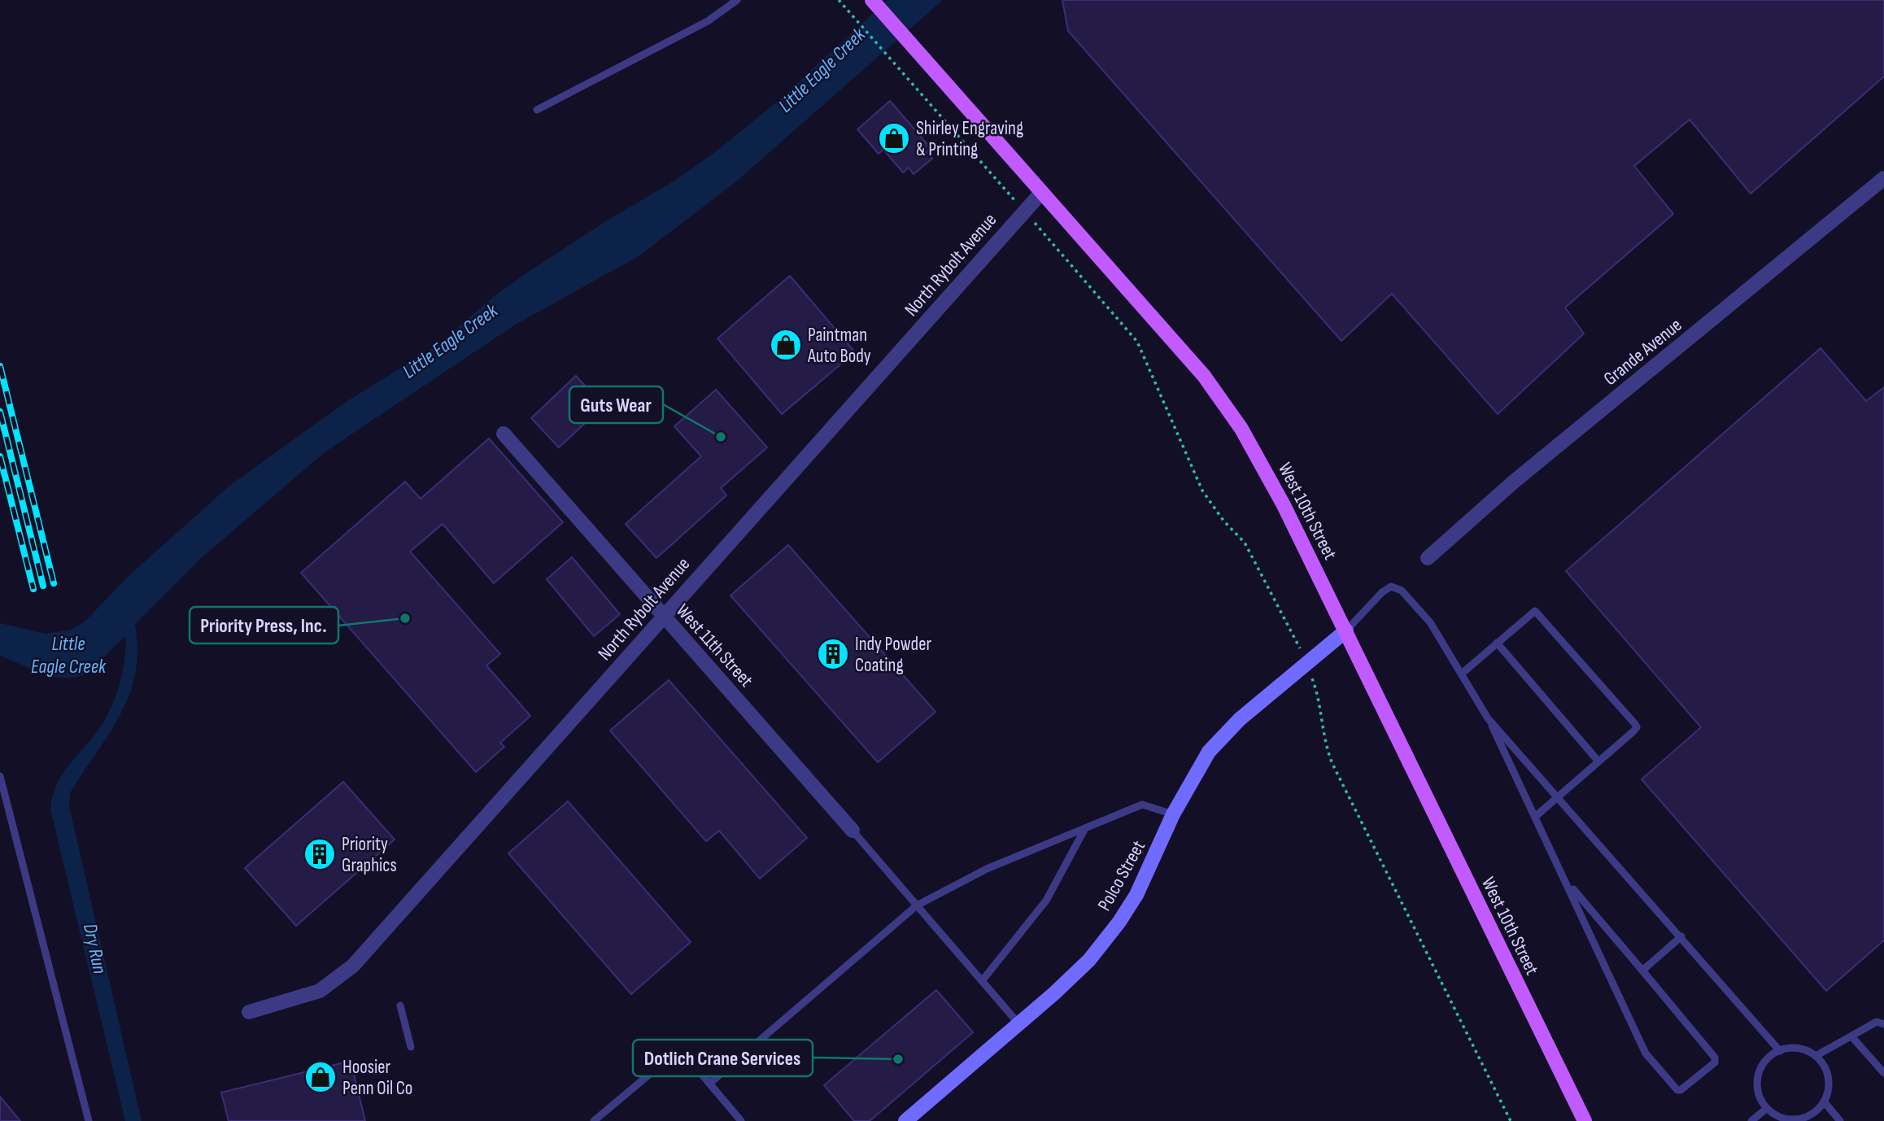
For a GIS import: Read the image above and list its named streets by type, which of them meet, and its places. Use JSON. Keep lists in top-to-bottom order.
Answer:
{
  "streets": {
    "main road": ["West 10th Street"],
    "street": [
      "North Rybolt Avenue",
      "Grande Avenue",
      "West 11th Street",
      "Polco Street"
    ]
  },
  "crossings": [
    ["North Rybolt Avenue", "West 10th Street"],
    ["North Rybolt Avenue", "West 11th Street"],
    ["West 10th Street", "Polco Street"]
  ],
  "water": ["Little Eagle Creek", "Dry Run"],
  "places": {
    "shop": ["Shirley Engraving & Printing", "Paintman Auto Body", "Hoosier Penn Oil Co"],
    "other": ["Guts Wear", "Priority Press, Inc.", "Dotlich Crane Services"],
    "building": ["Indy Powder Coating", "Priority Graphics"]
  }
}
